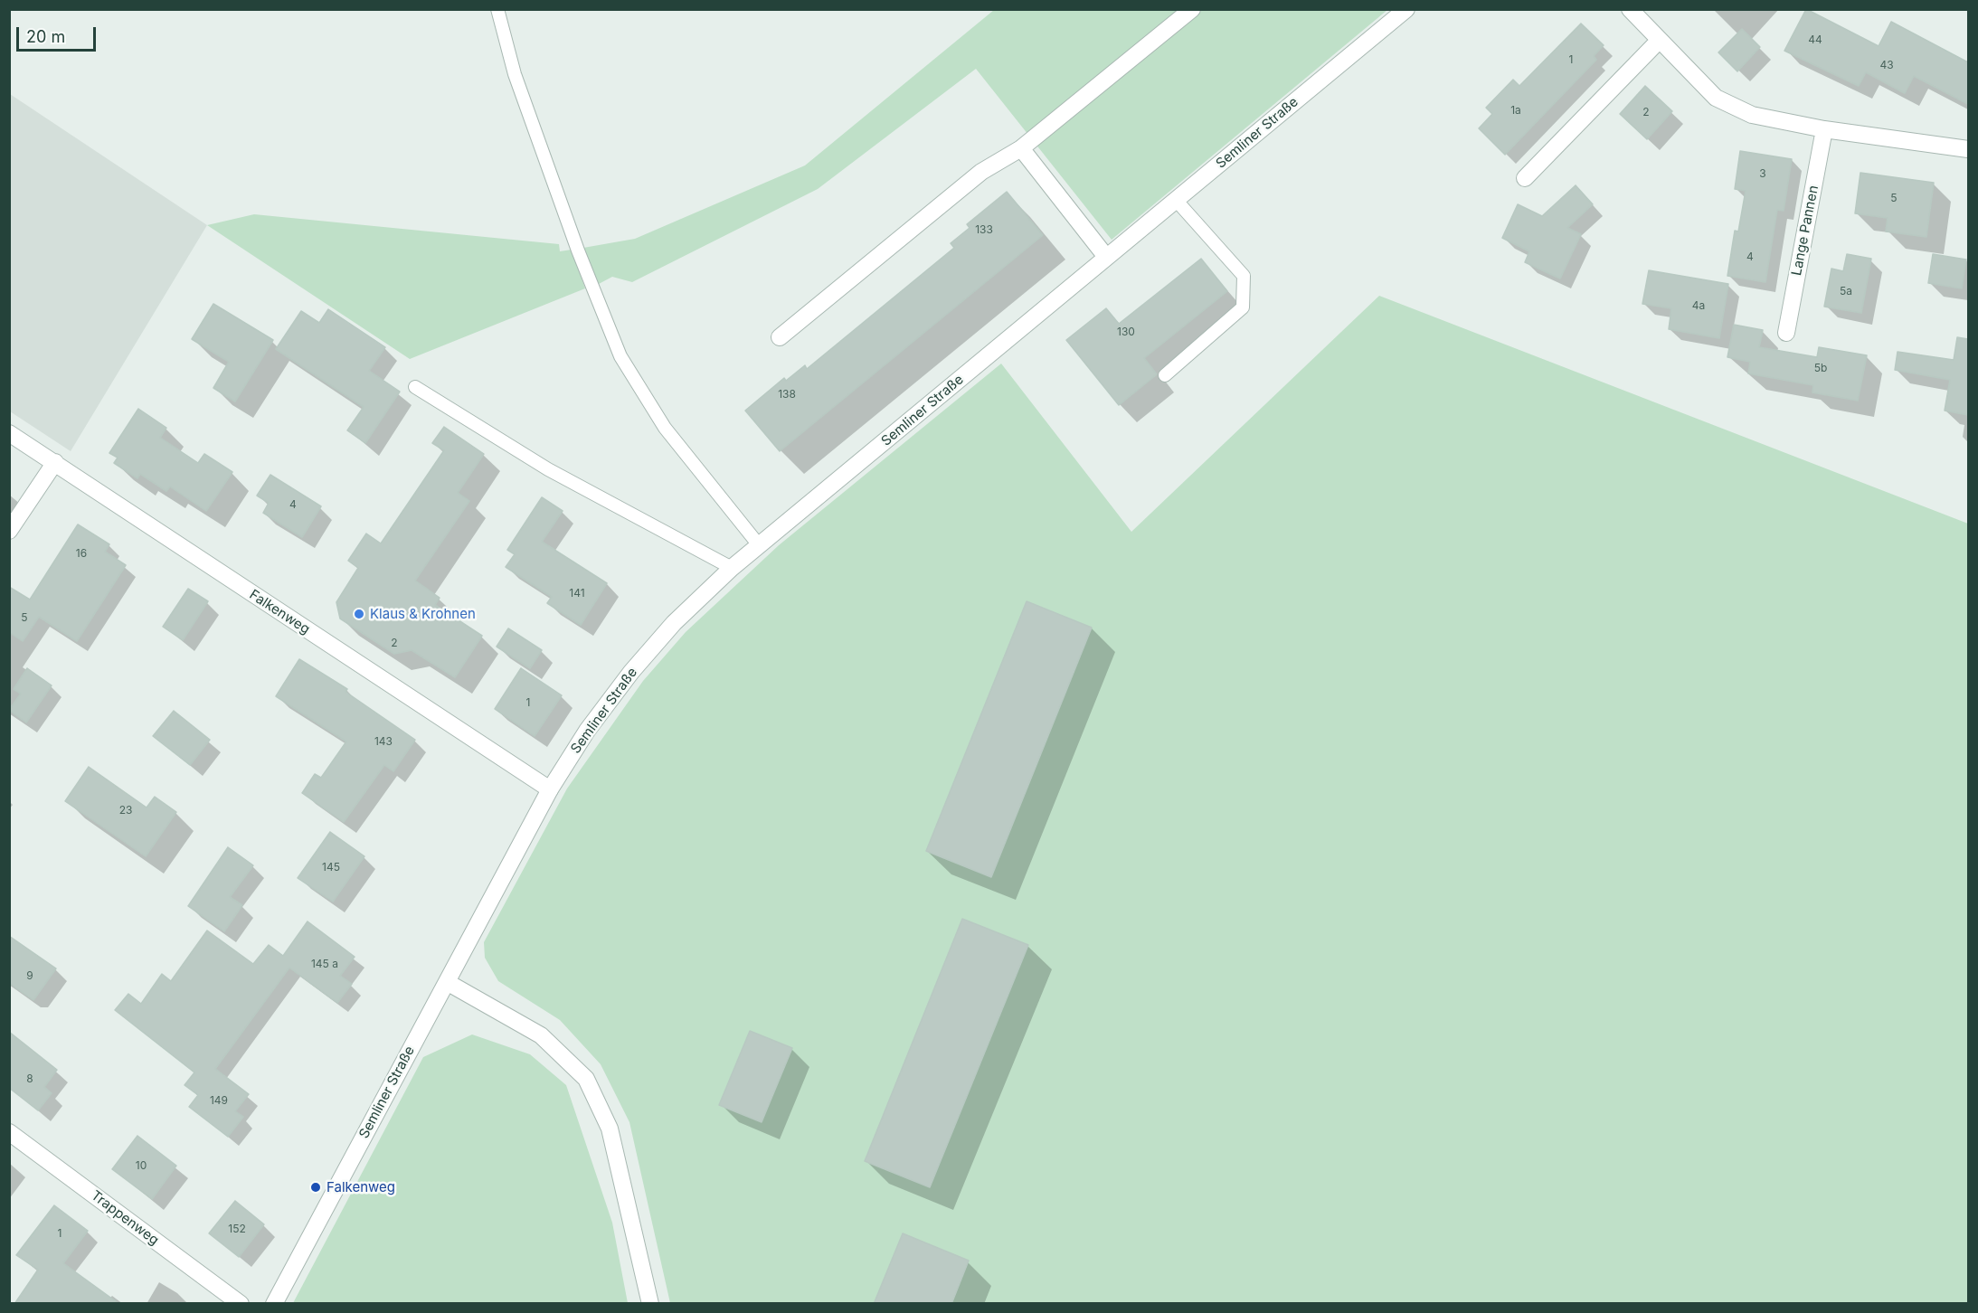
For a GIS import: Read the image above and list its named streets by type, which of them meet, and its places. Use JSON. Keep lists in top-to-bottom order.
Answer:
{
  "streets": {
    "street": [
      "Semliner Straße",
      "Lange Pannen",
      "Falkenweg",
      "Trappenweg"
    ]
  },
  "crossings": [
    ["Semliner Straße", "Falkenweg"]
  ],
  "places": ["Klaus & Krohnen", "Falkenweg"],
  "house_numbers": [
    "44",
    "1",
    "43",
    "1a",
    "2",
    "3",
    "5",
    "133",
    "4",
    "5a",
    "4a",
    "130",
    "5b",
    "138",
    "4",
    "16",
    "141",
    "5",
    "2",
    "1",
    "143",
    "23",
    "145",
    "145 a",
    "9",
    "8",
    "149",
    "10",
    "152",
    "1"
  ],
  "scale_bar": "20 m"
}
